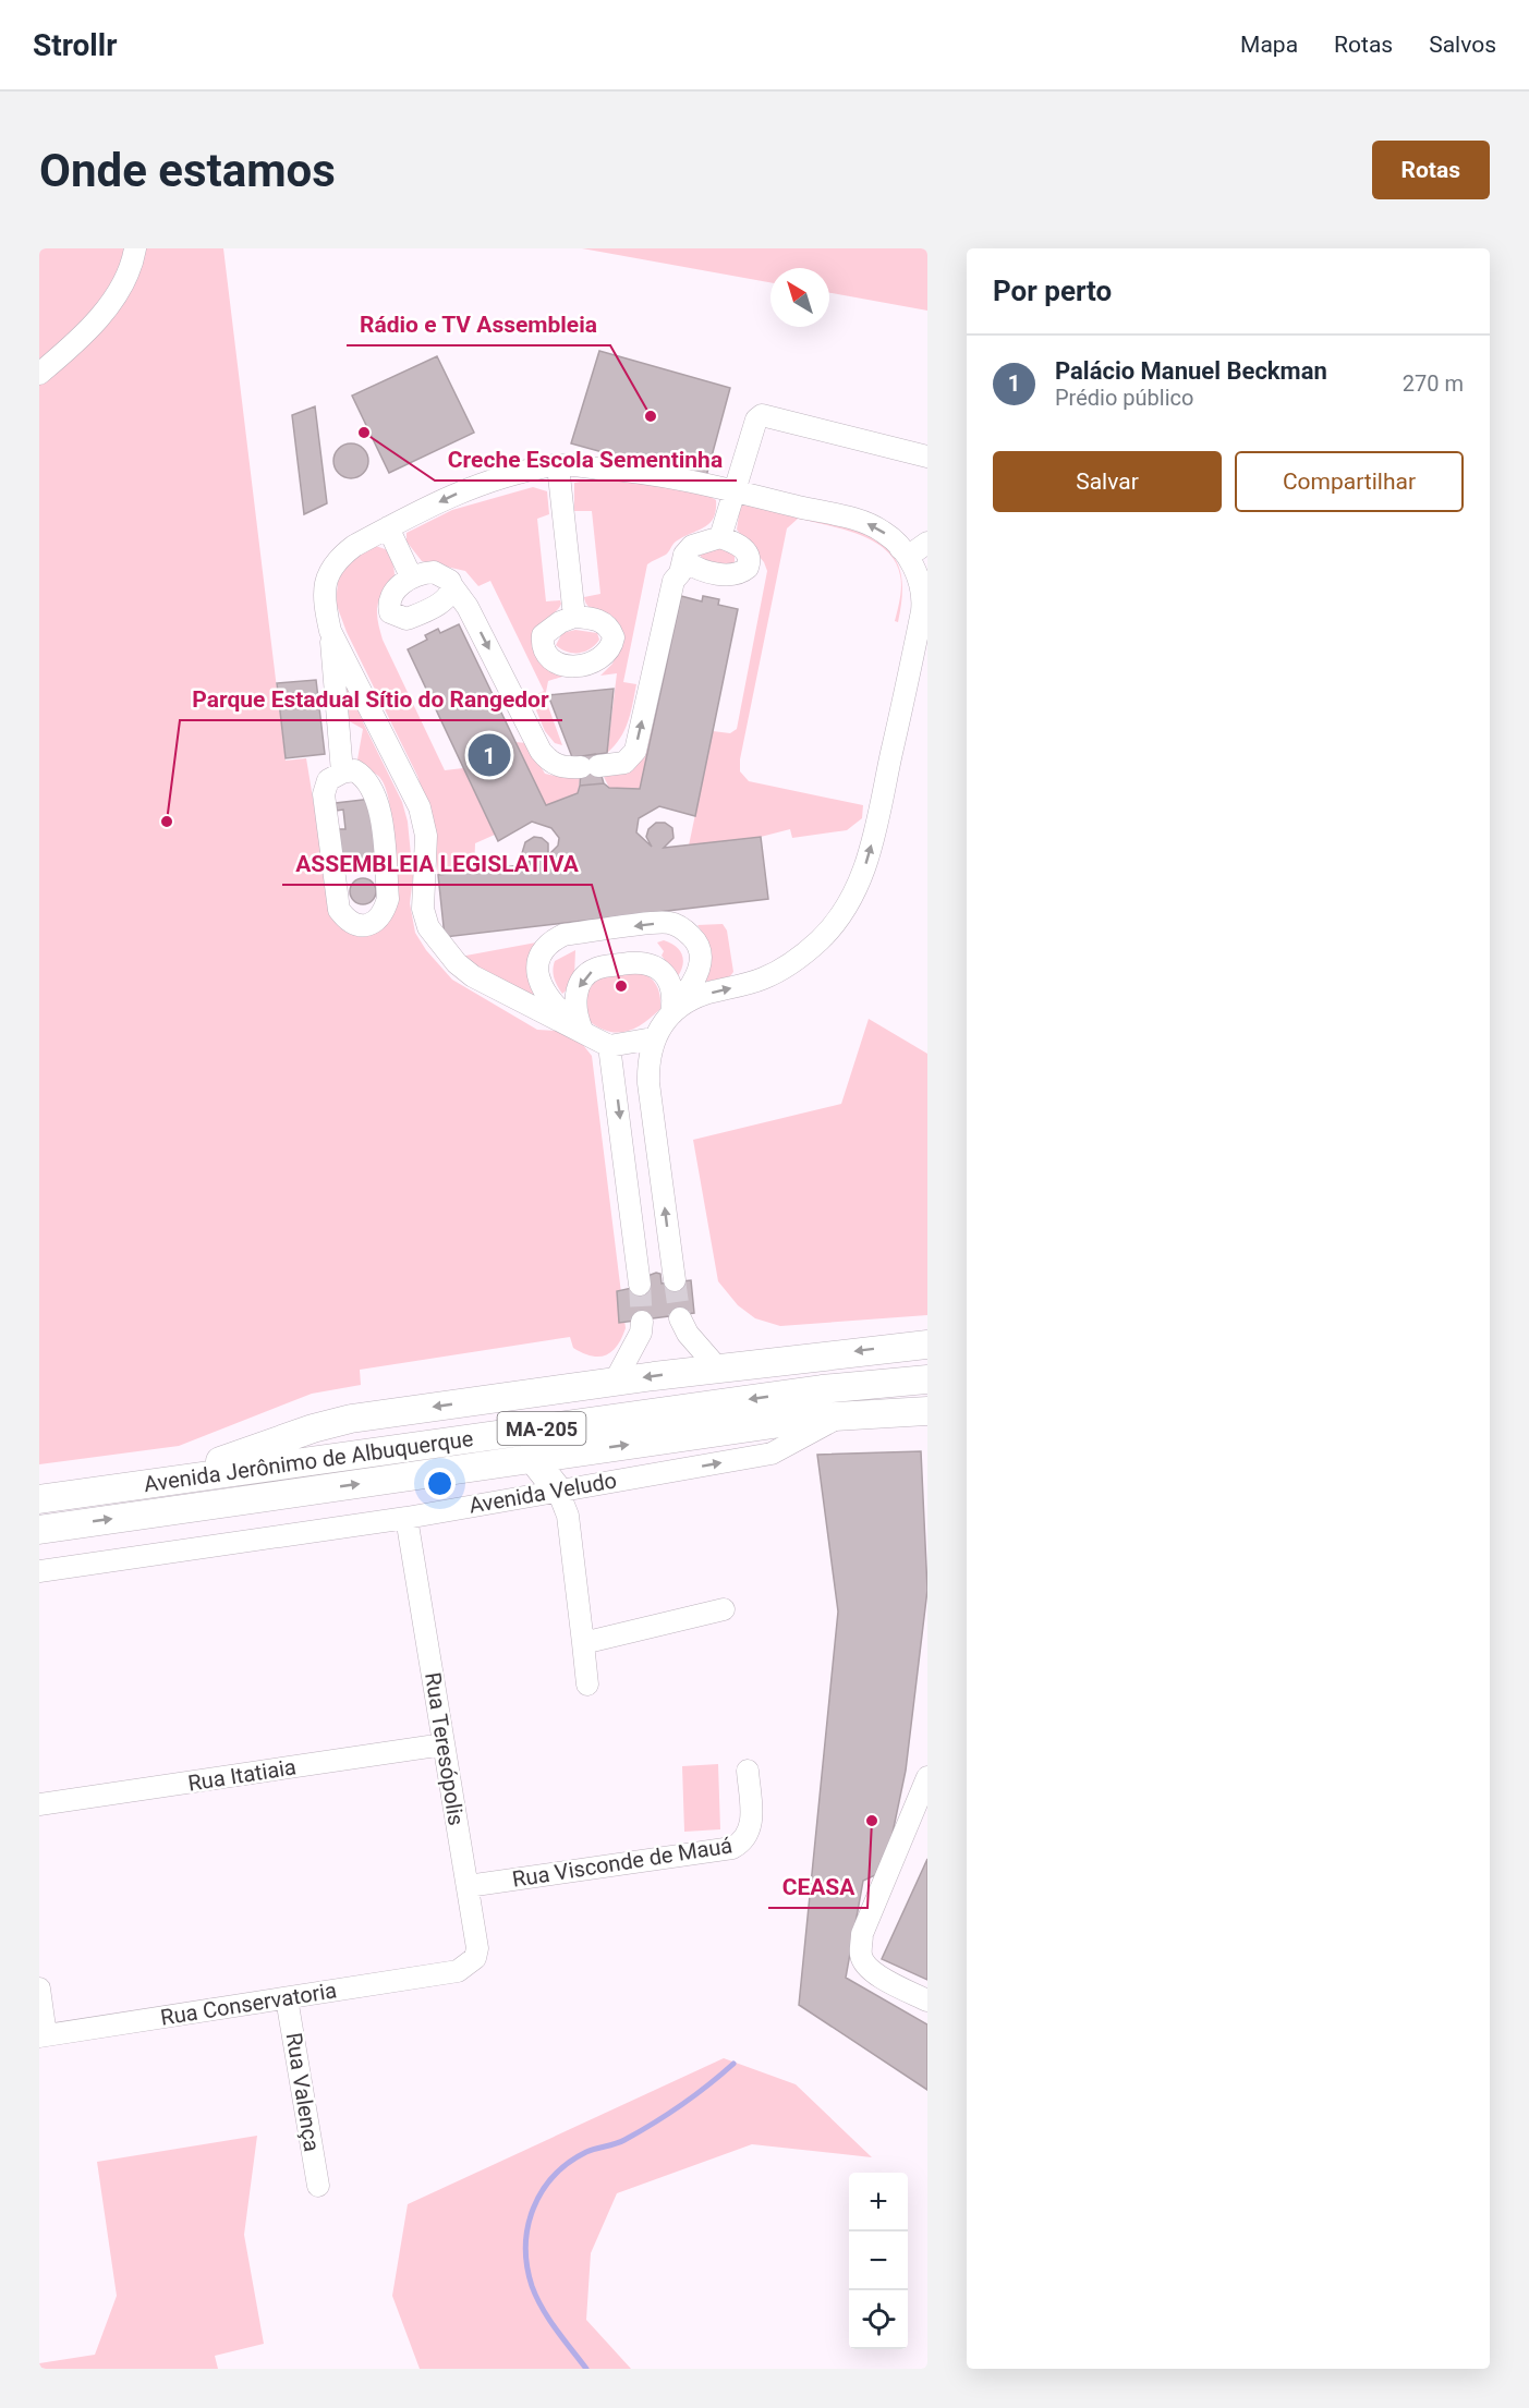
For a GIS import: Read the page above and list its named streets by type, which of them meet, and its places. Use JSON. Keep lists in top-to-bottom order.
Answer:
{
  "streets": {
    "main road": ["MA-205", "Avenida Jerônimo de Albuquerque"],
    "street": [
      "Avenida Veludo",
      "Rua Teresópolis",
      "Rua Itatiaia",
      "Rua Visconde de Mauá",
      "Rua Conservatoria",
      "Rua Valença"
    ]
  },
  "crossings": [
    ["Avenida Jerônimo de Albuquerque", "Avenida Veludo"],
    ["Avenida Veludo", "Rua Teresópolis"],
    ["Rua Teresópolis", "Rua Itatiaia"],
    ["Rua Teresópolis", "Rua Visconde de Mauá"],
    ["Rua Teresópolis", "Rua Conservatoria"],
    ["Rua Conservatoria", "Rua Valença"]
  ],
  "places": [
    "Rádio e TV Assembleia",
    "Creche Escola Sementinha",
    "Parque Estadual Sítio do Rangedor",
    "ASSEMBLEIA LEGISLATIVA",
    "CEASA"
  ],
  "north": "top left",
  "page": {
    "header": "Strollr",
    "nav": ["Mapa", "Rotas", "Salvos"],
    "buttons": [
      "Rotas",
      ["Salvar", "Compartilhar"]
    ],
    "title": "Onde estamos",
    "heading": "Por perto",
    "list": [
      {
        "mark": "1",
        "name": "Palácio Manuel Beckman",
        "note": "Prédio público",
        "value": "270 m"
      }
    ],
    "pins": "1",
    "map_buttons": ["+", "−"]
  }
}
